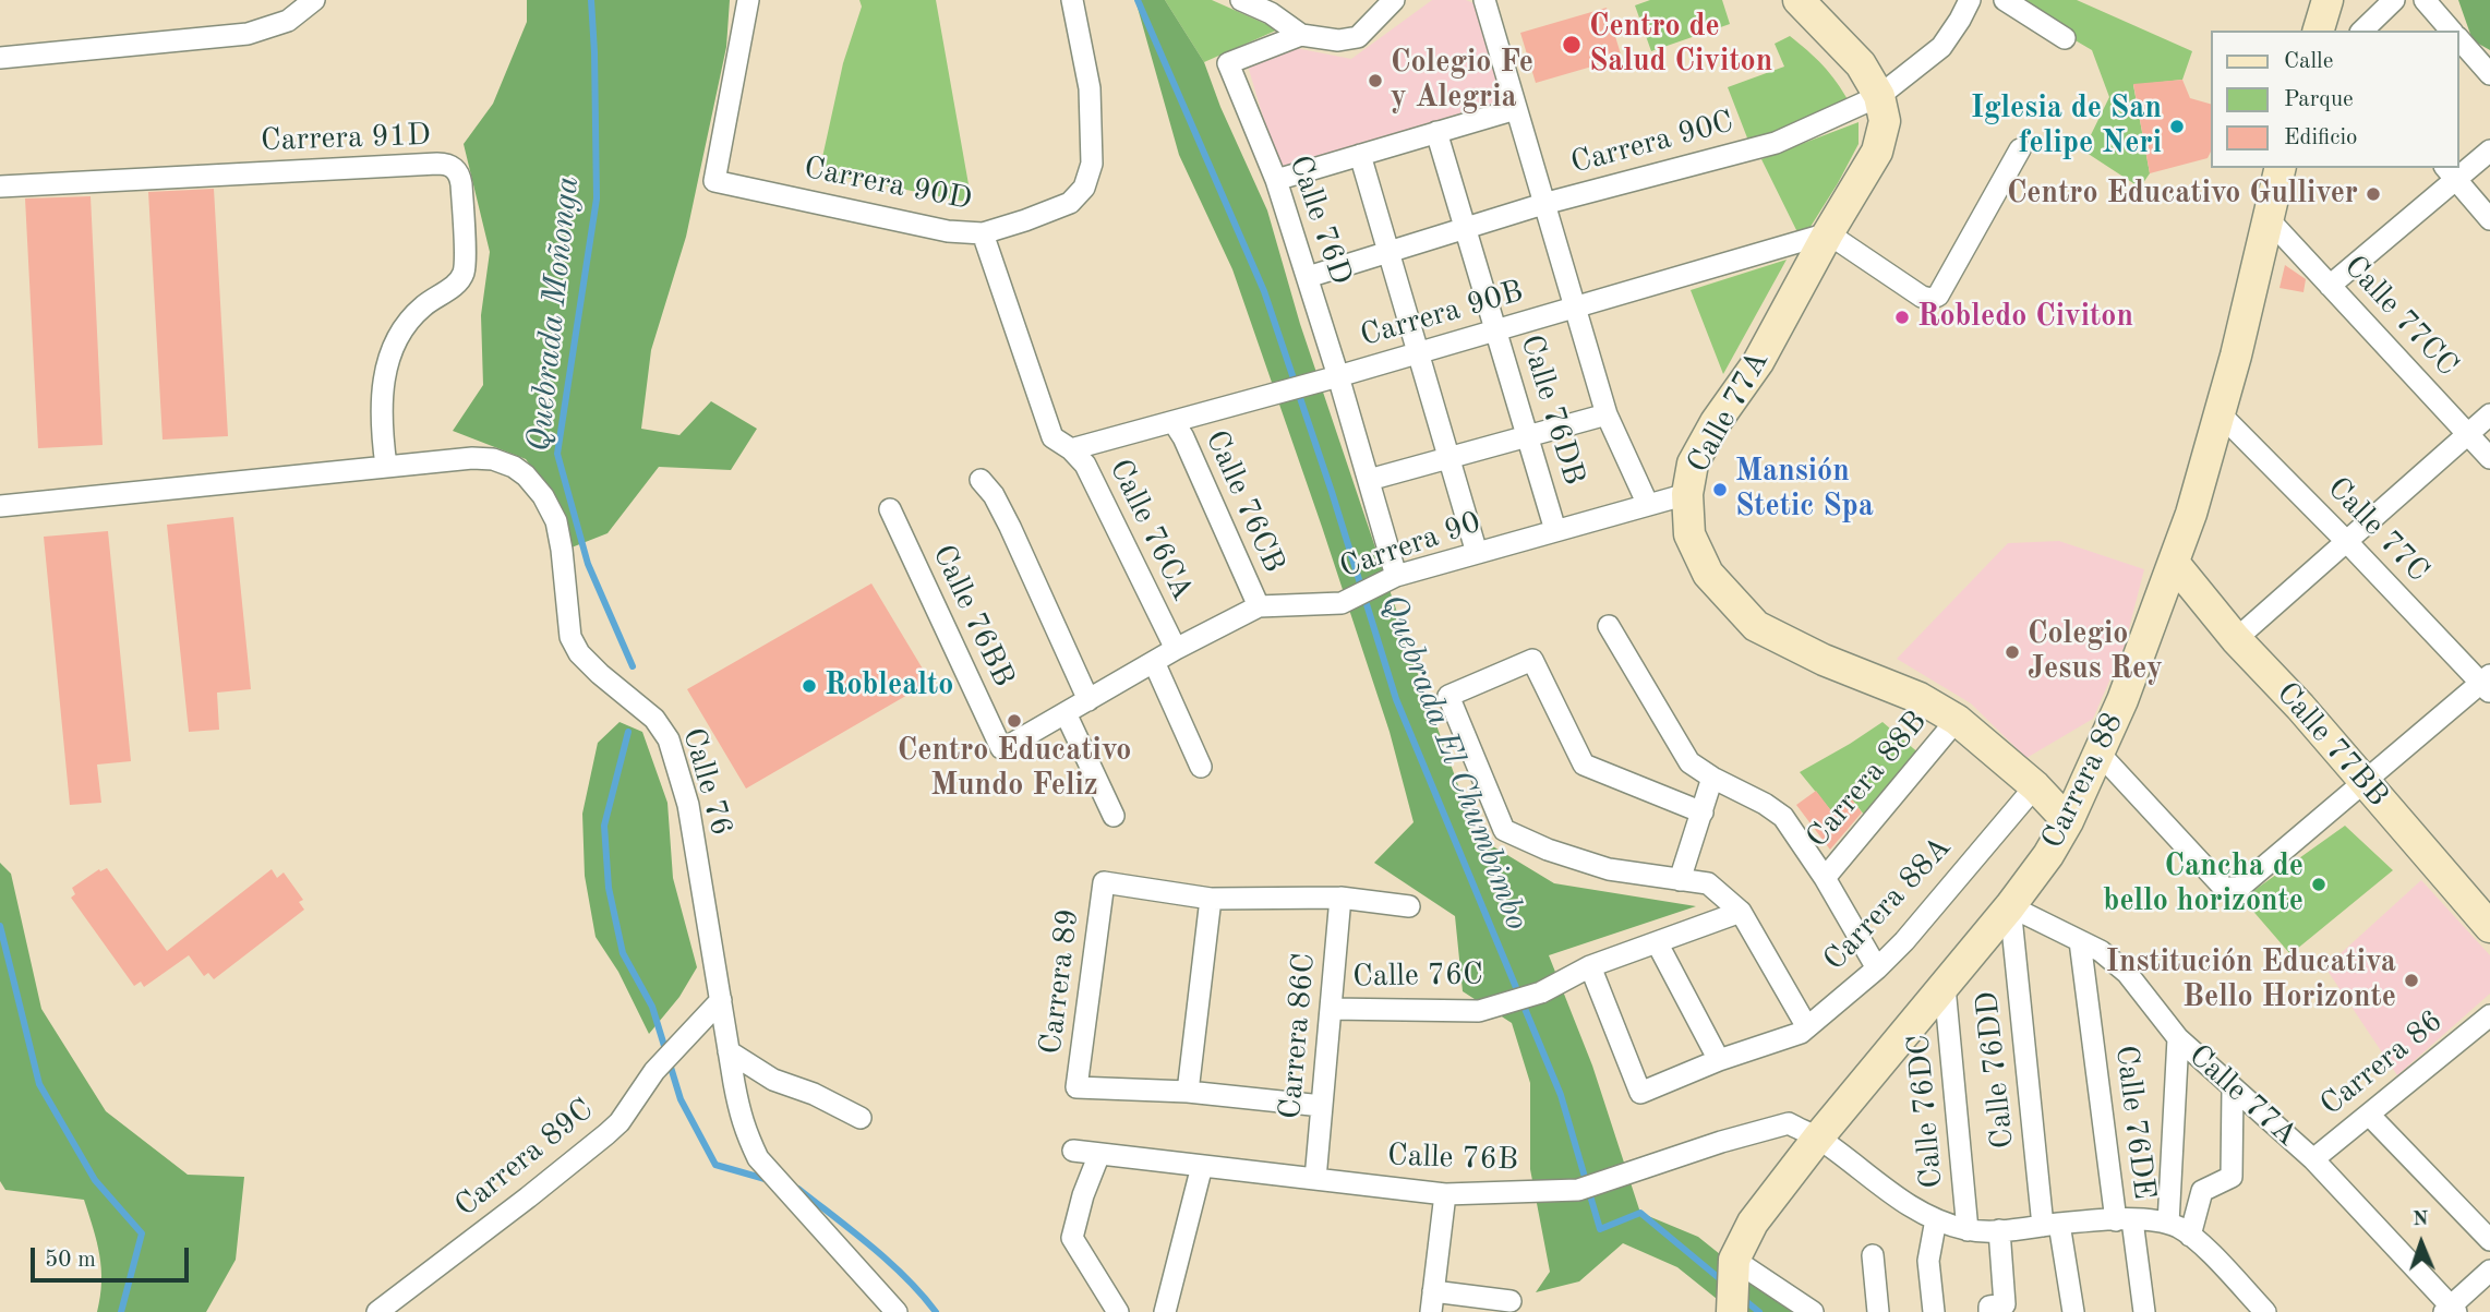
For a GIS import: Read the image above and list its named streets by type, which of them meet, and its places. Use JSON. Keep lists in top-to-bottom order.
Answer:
{
  "streets": {
    "street": [
      "Carrera 91D",
      "Carrera 90C",
      "Carrera 90D",
      "Calle 76D",
      "Carrera 90B",
      "Calle 77CC",
      "Calle 76DB",
      "Calle 77A",
      "Calle 76CB",
      "Calle 76CA",
      "Calle 77C",
      "Carrera 90",
      "Calle 76BB",
      "Calle 77BB",
      "Carrera 88B",
      "Carrera 88",
      "Calle 76",
      "Carrera 88A",
      "Calle 76C",
      "Carrera 89",
      "Carrera 86C",
      "Carrera 86",
      "Calle 76DD",
      "Calle 76DC",
      "Calle 76DE",
      "Carrera 89C",
      "Calle 76B"
    ]
  },
  "crossings": [
    ["Carrera 91D", "Calle 76"],
    ["Carrera 90C", "Calle 76D"],
    ["Carrera 90C", "Calle 76DB"],
    ["Carrera 90C", "Calle 77A"],
    ["Carrera 90D", "Calle 76CA"],
    ["Calle 76D", "Carrera 90B"],
    ["Calle 76D", "Carrera 90"],
    ["Carrera 90B", "Calle 76DB"],
    ["Carrera 90B", "Calle 77A"],
    ["Carrera 90B", "Calle 76CB"],
    ["Carrera 90B", "Calle 76CA"],
    ["Calle 77CC", "Carrera 88"],
    ["Calle 76DB", "Carrera 90"],
    ["Calle 77A", "Carrera 90"],
    ["Calle 77A", "Carrera 88B"],
    ["Calle 77A", "Carrera 88"],
    ["Calle 77A", "Carrera 88A"],
    ["Calle 77A", "Carrera 86"],
    ["Calle 77A", "Calle 76DD"],
    ["Calle 77A", "Calle 76DE"],
    ["Calle 76CB", "Carrera 90"],
    ["Calle 76CA", "Carrera 90"],
    ["Calle 77C", "Carrera 88"],
    ["Carrera 90", "Calle 76BB"],
    ["Calle 77BB", "Carrera 88"],
    ["Carrera 88", "Calle 76DD"],
    ["Carrera 88", "Calle 76DC"],
    ["Carrera 88", "Calle 76B"],
    ["Calle 76", "Carrera 89C"],
    ["Carrera 88A", "Calle 76C"],
    ["Calle 76C", "Carrera 86C"],
    ["Carrera 86C", "Calle 76B"],
    ["Calle 76DD", "Calle 76B"],
    ["Calle 76DC", "Calle 76B"],
    ["Calle 76DE", "Calle 76B"]
  ],
  "water": ["Quebrada Moñonga", "Quebrada El Chumbimbo"],
  "places": [
    "Centro de Salud Civiton",
    "Colegio Fe y Alegria",
    "Iglesia de San felipe Neri",
    "Centro Educativo Gulliver",
    "Robledo Civiton",
    "Mansión Stetic Spa",
    "Colegio Jesus Rey",
    "Roblealto",
    "Centro Educativo Mundo Feliz",
    "Cancha de bello horizonte",
    "Institución Educativa Bello Horizonte"
  ],
  "legend": ["Calle", "Parque", "Edificio"],
  "scale_bar": "50 m",
  "north": "top"
}
